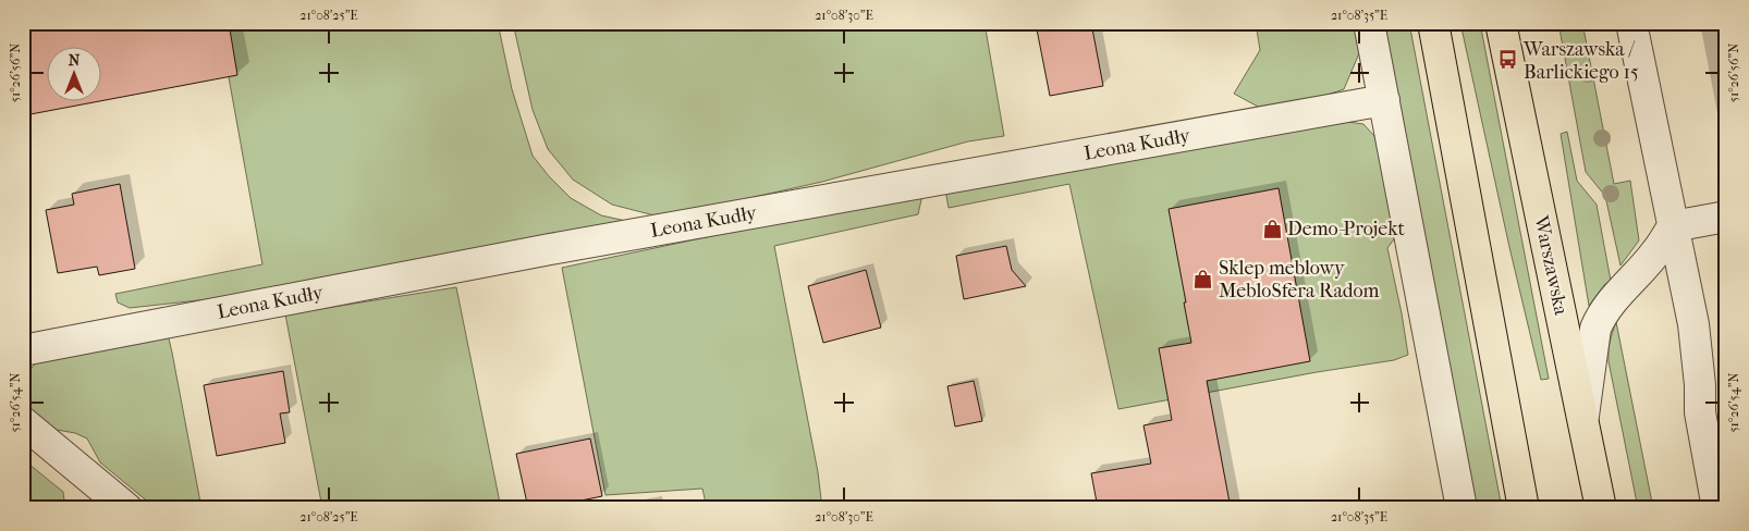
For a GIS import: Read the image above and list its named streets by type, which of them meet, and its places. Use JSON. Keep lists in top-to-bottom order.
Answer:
{
  "streets": {
    "main road": ["Warszawska"],
    "street": ["Leona Kudły"]
  },
  "places": {
    "bus stop": ["Warszawska / Barlickiego 15"],
    "shop": ["Demo-Projekt", "Sklep meblowy MebloSfera Radom"]
  },
  "north": "top",
  "coordinates": [
    "21°08'25\"E",
    "21°08'30\"E",
    "21°08'35\"E",
    "51°26'56\"N",
    "51°26'54\"N"
  ]
}
